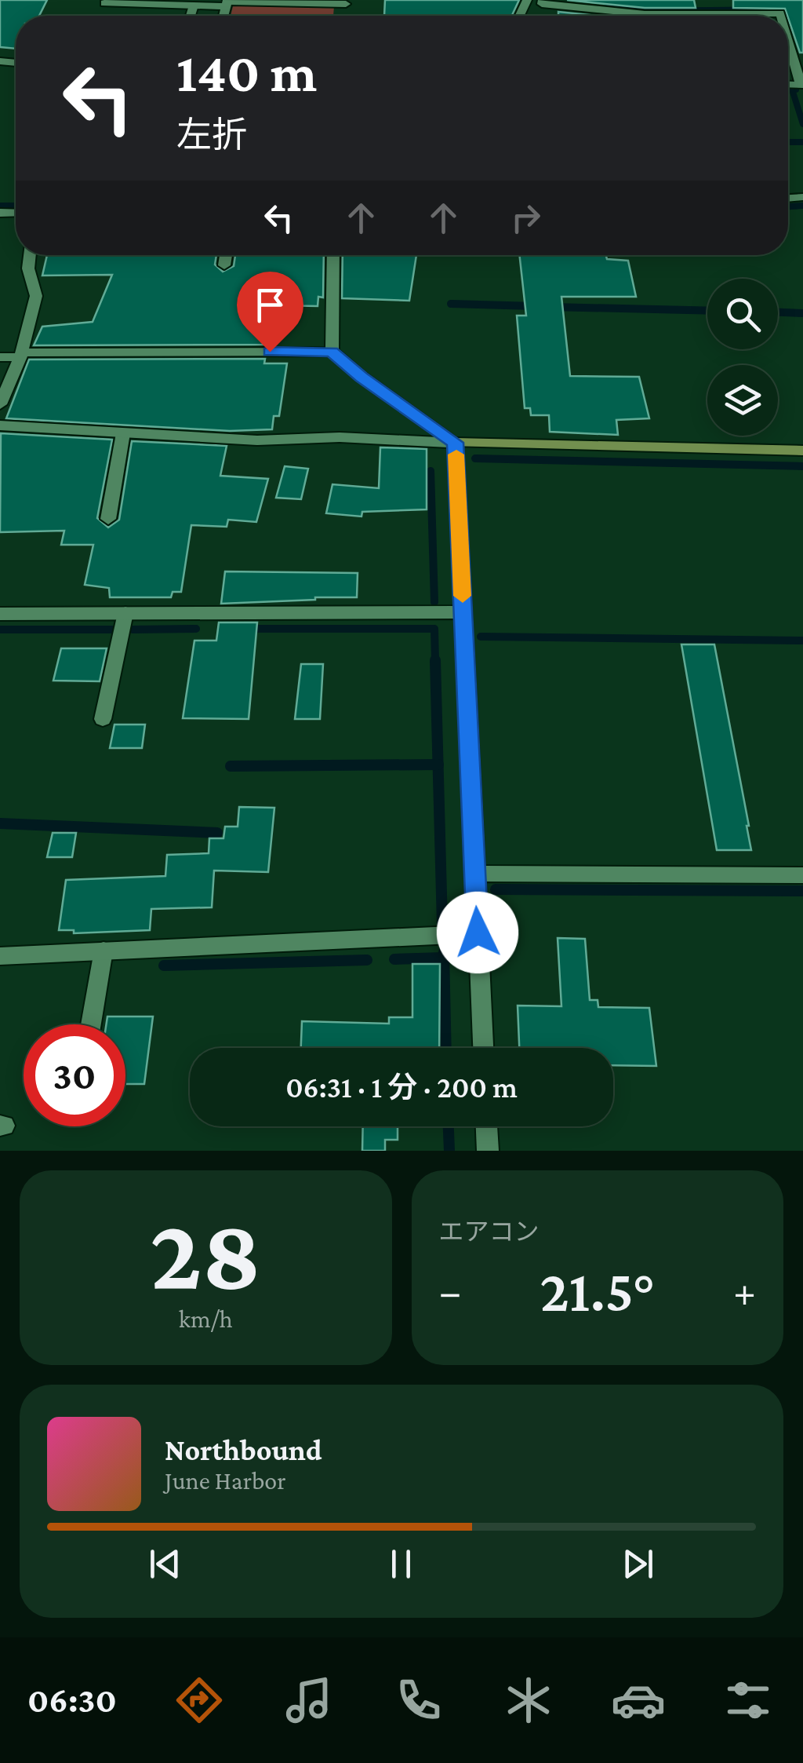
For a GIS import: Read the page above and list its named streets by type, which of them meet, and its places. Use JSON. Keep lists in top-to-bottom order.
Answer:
{
  "page": {
    "turn": ["140 m", "左折"],
    "limit": "30",
    "trip": "06:31 · 1 分 · 200 m",
    "tile": [
      ["28", "km/h"],
      "エアコン"
    ],
    "heat": ["−", "21.5°", "+"],
    "song": ["Northbound", "June Harbor"],
    "tabs": "06:30"
  }
}
